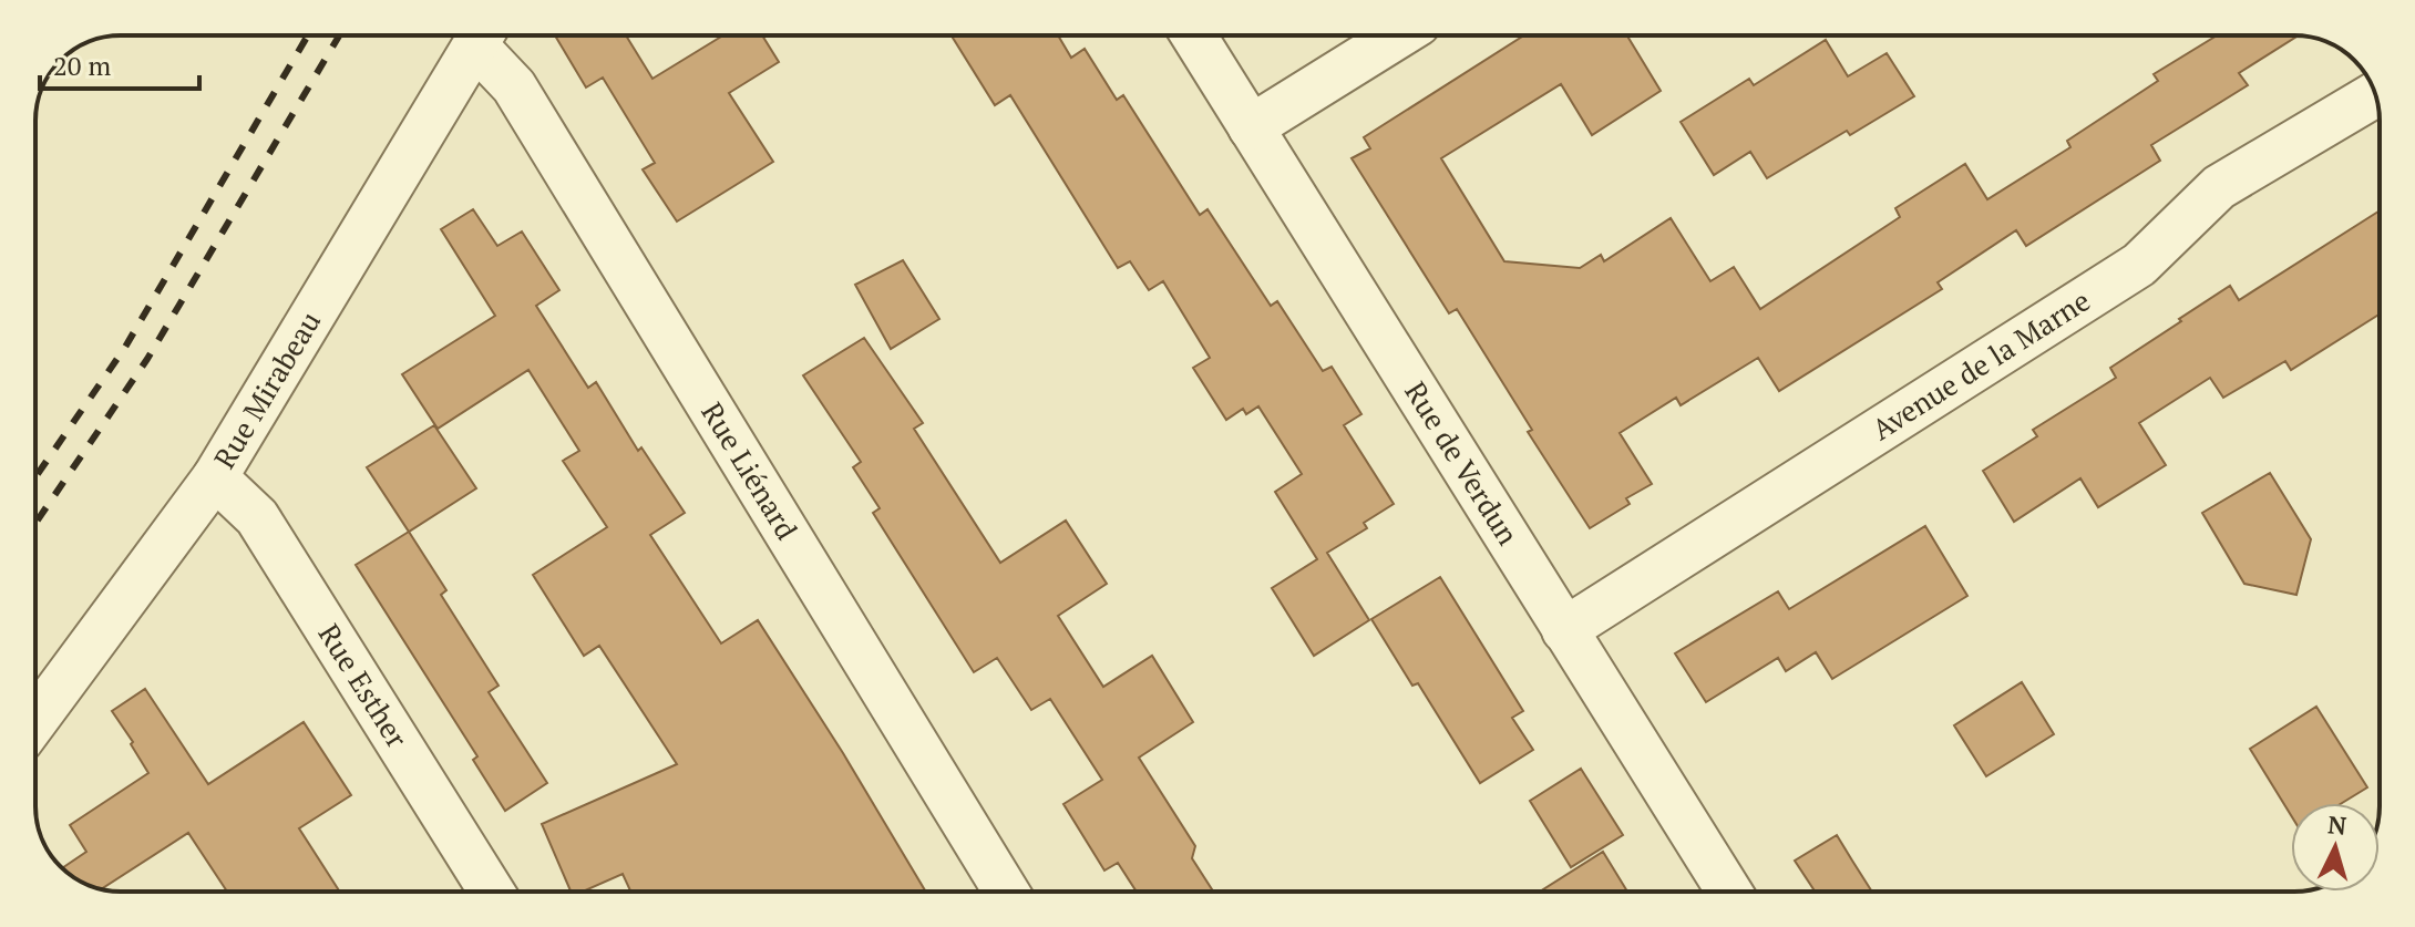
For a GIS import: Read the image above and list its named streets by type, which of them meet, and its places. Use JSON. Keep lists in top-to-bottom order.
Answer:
{
  "streets": {
    "street": [
      "Avenue de la Marne",
      "Rue Mirabeau",
      "Rue de Verdun",
      "Rue Liénard",
      "Rue Esther"
    ]
  },
  "crossings": [
    ["Avenue de la Marne", "Rue de Verdun"],
    ["Rue Mirabeau", "Rue Esther"]
  ],
  "scale_bar": "20 m",
  "north": "top"
}
